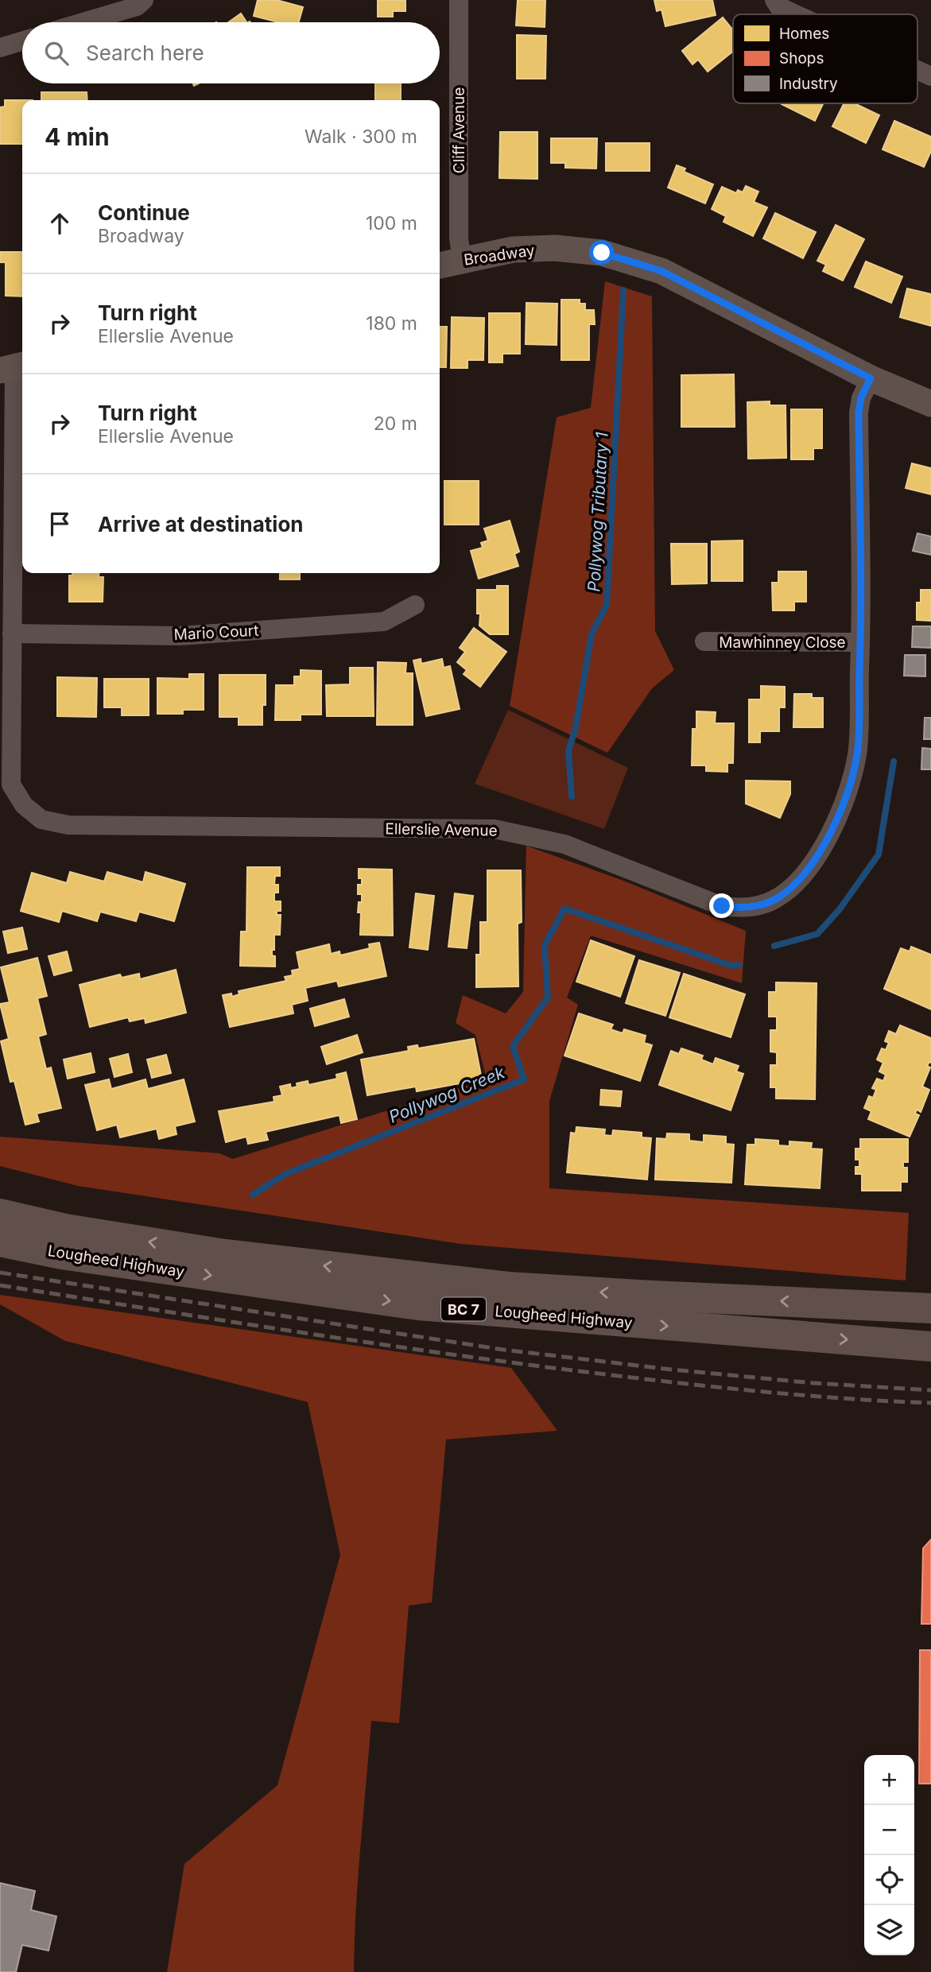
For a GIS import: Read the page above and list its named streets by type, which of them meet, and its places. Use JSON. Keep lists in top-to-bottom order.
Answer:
{
  "streets": {
    "main road": ["Lougheed Highway", "BC 7"],
    "street": [
      "Cliff Avenue",
      "Broadway",
      "Mario Court",
      "Mawhinney Close",
      "Ellerslie Avenue"
    ]
  },
  "crossings": [
    ["Cliff Avenue", "Broadway"],
    ["Broadway", "Ellerslie Avenue"],
    ["Mario Court", "Ellerslie Avenue"],
    ["Mawhinney Close", "Ellerslie Avenue"]
  ],
  "water": ["Pollywog Tributary 1", "Pollywog Creek"],
  "legend": ["Homes", "Shops", "Industry"],
  "page": {
    "search": "Search here",
    "heading": ["4 min", "Walk · 300 m"],
    "list": [
      ["Continue", "Broadway", "100 m"],
      ["Turn right", "Ellerslie Avenue", "180 m"],
      ["Turn right", "Ellerslie Avenue", "20 m"],
      "Arrive at destination"
    ],
    "map_buttons": ["+", "−"]
  }
}
